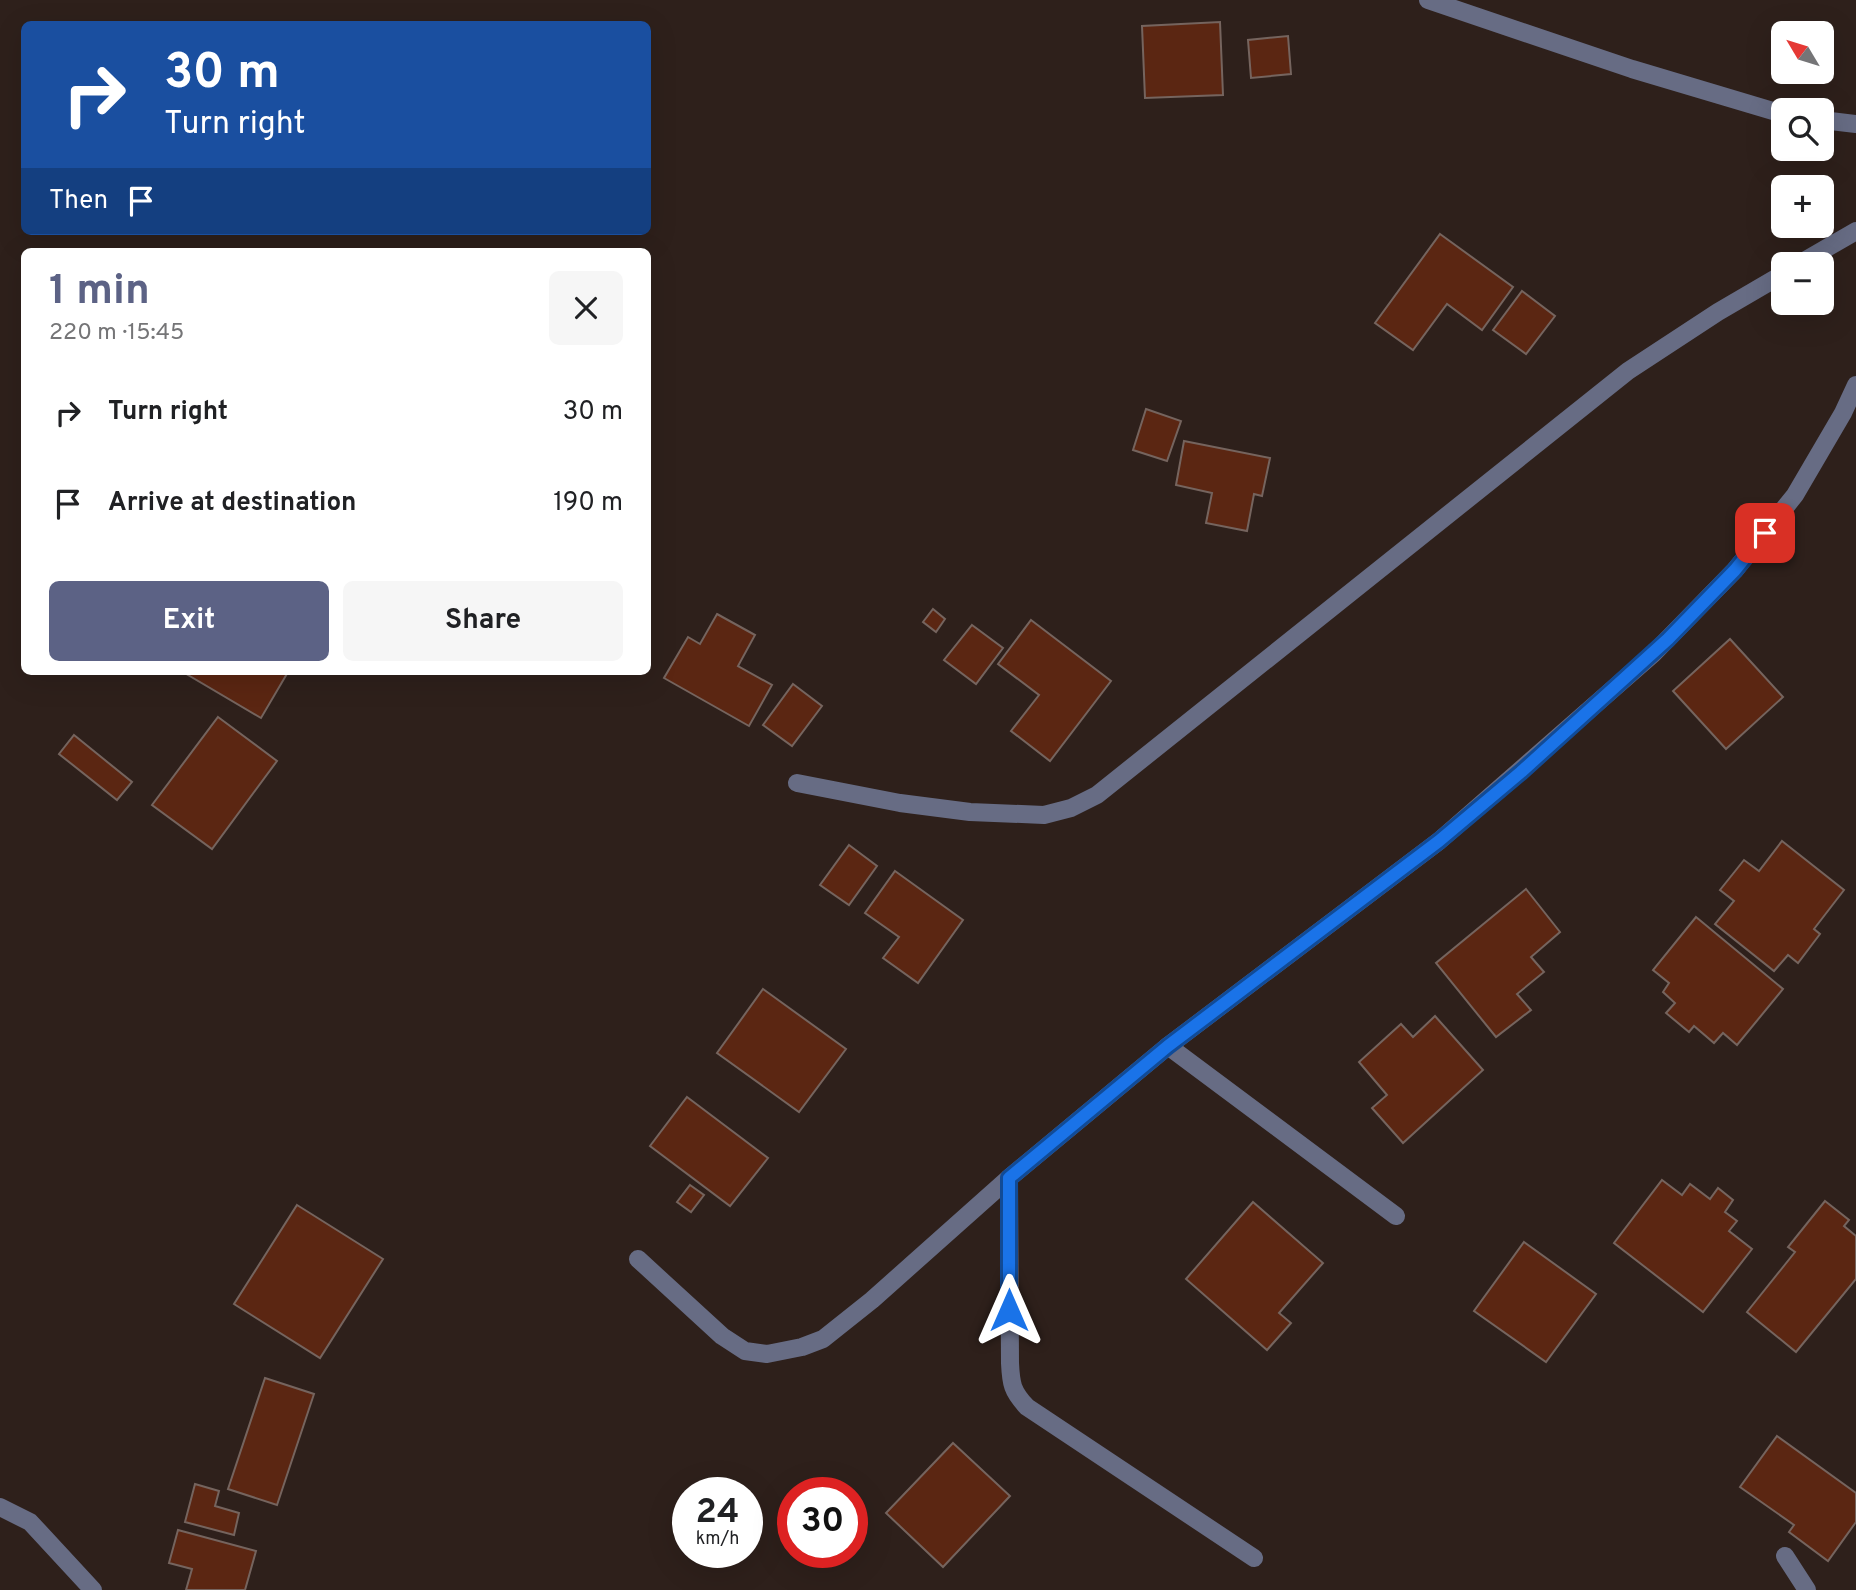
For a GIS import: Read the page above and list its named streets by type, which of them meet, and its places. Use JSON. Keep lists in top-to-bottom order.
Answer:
{
  "north": "top left",
  "page": {
    "map_buttons": ["+", "−"],
    "turn": ["30 m", "Turn right"],
    "then": "Then",
    "heading": ["1 min", "220 m · 15:45"],
    "list": [
      {
        "name": "Turn right",
        "value": "30 m"
      },
      {
        "name": "Arrive at destination",
        "value": "190 m"
      }
    ],
    "buttons": ["Exit", "Share"],
    "speed": "24 km/h",
    "limit": "30"
  }
}
